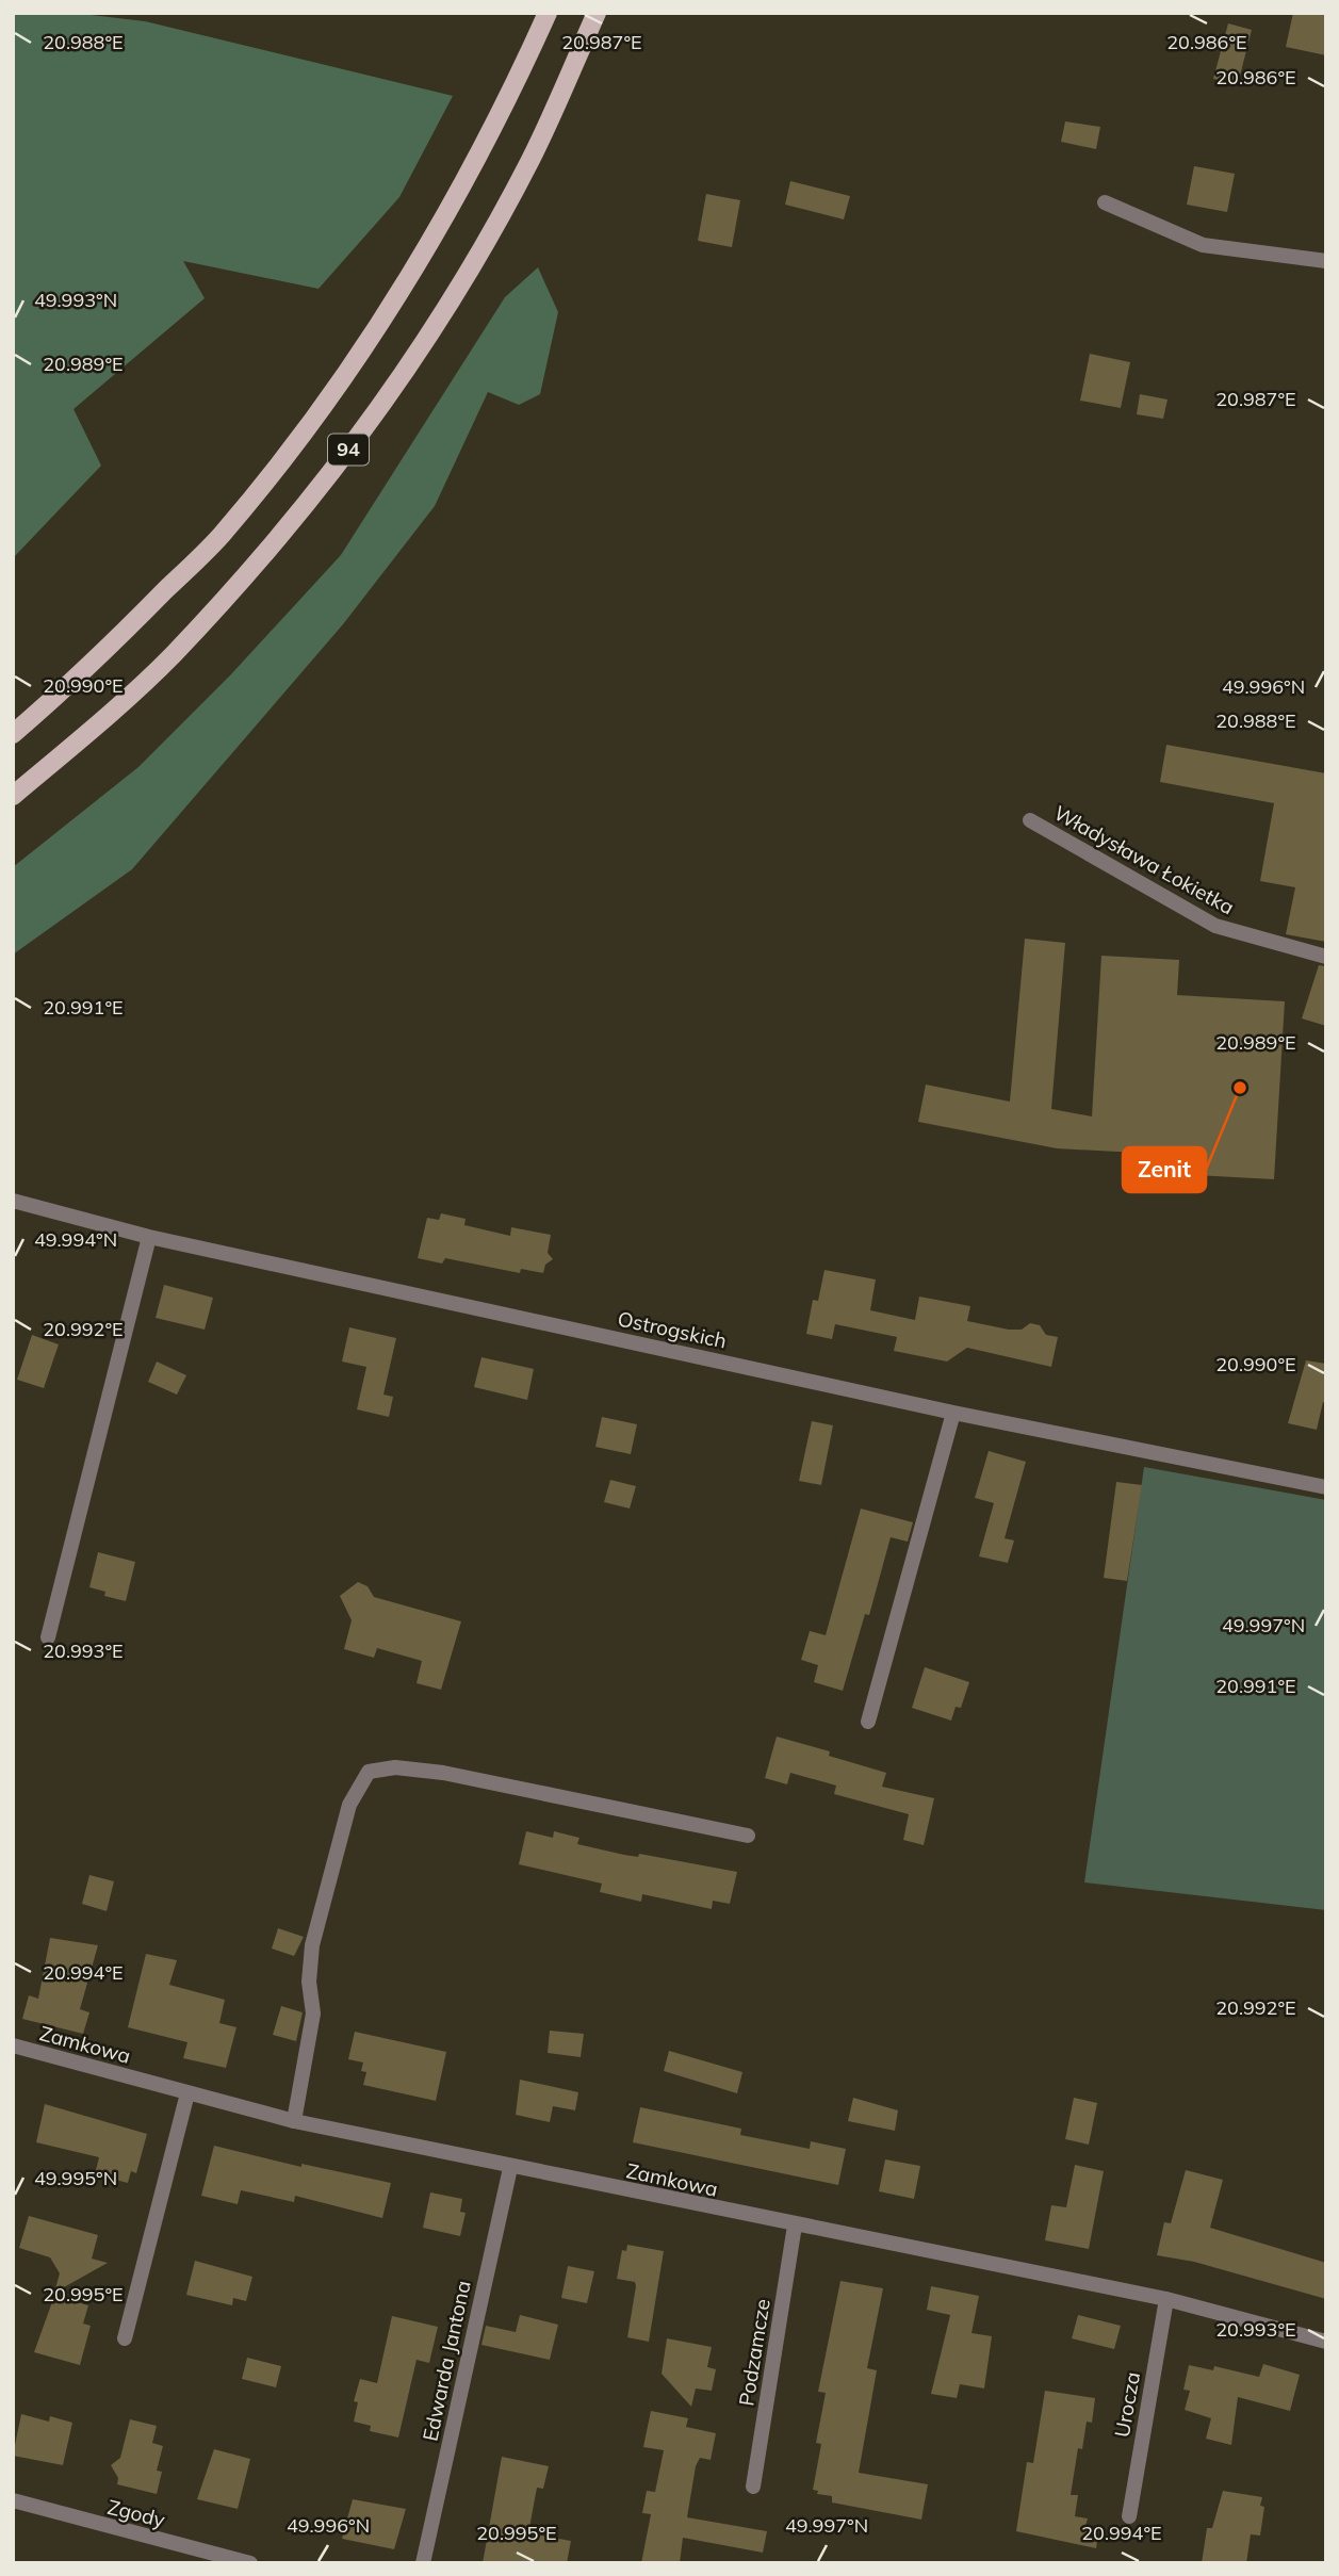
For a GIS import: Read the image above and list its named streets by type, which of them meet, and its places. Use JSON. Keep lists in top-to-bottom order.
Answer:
{
  "streets": {
    "main road": ["94"],
    "street": [
      "Władysława Łokietka",
      "Ostrogskich",
      "Zamkowa",
      "Podzamcze",
      "Edwarda Jantona",
      "Urocza",
      "Zgody"
    ]
  },
  "crossings": [
    ["Zamkowa", "Podzamcze"],
    ["Zamkowa", "Edwarda Jantona"],
    ["Zamkowa", "Urocza"]
  ],
  "places": ["Zenit"],
  "coordinates": [
    "20.988°E",
    "20.987°E",
    "20.986°E",
    "49.993°N",
    "20.989°E",
    "20.990°E",
    "49.996°N",
    "20.991°E",
    "49.994°N",
    "20.992°E",
    "49.997°N",
    "20.993°E",
    "20.994°E",
    "49.995°N",
    "20.995°E"
  ]
}
